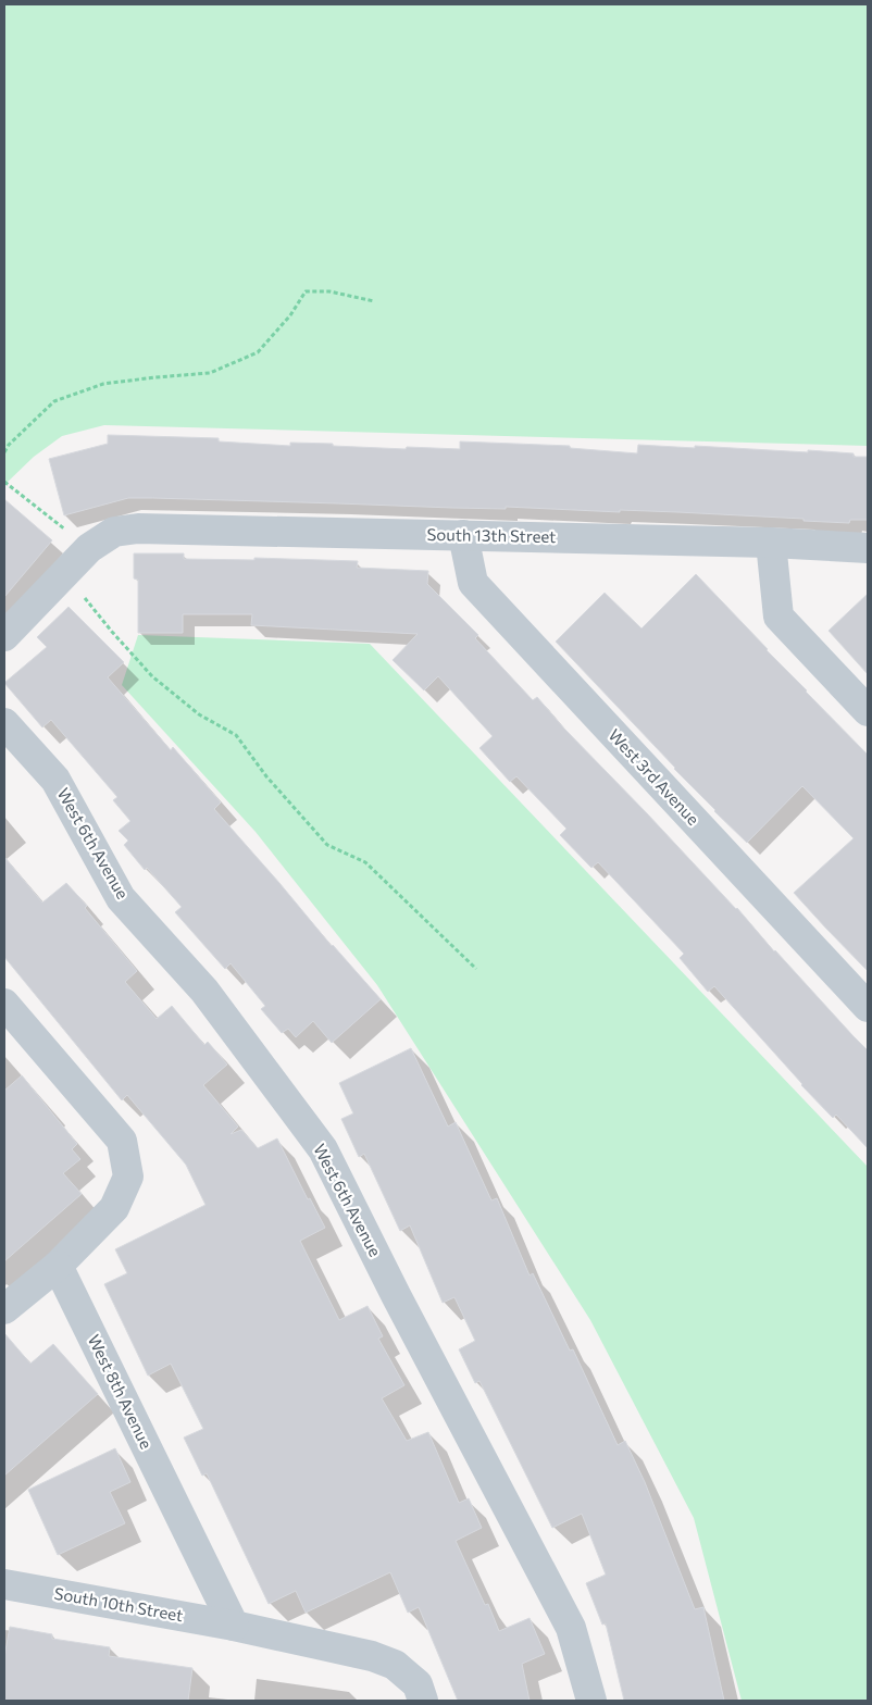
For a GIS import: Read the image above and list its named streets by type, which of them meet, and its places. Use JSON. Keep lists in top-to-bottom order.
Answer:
{
  "streets": {
    "street": [
      "South 13th Street",
      "West 3rd Avenue",
      "West 6th Avenue",
      "West 8th Avenue",
      "South 10th Street"
    ]
  },
  "crossings": [
    ["South 13th Street", "West 3rd Avenue"],
    ["West 8th Avenue", "South 10th Street"]
  ]
}
